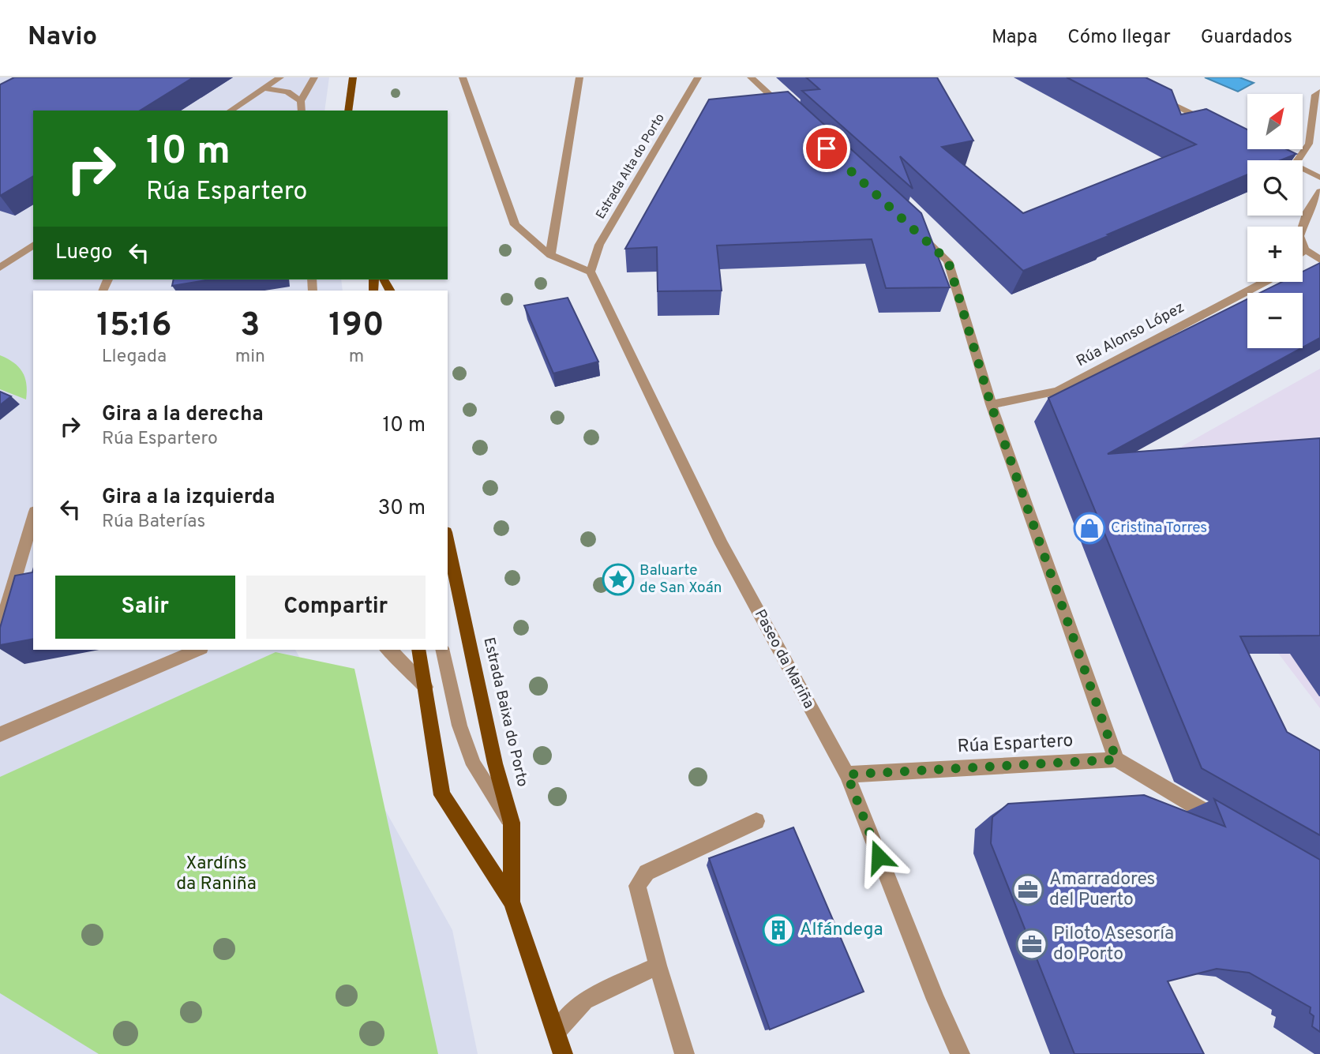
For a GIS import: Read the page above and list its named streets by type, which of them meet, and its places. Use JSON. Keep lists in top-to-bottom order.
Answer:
{
  "streets": {
    "main road": ["Estrada Baixa do Porto"],
    "street": [
      "Estrada Alta do Porto",
      "Rúa Alonso López",
      "Paseo da Mariña",
      "Rúa Espartero"
    ]
  },
  "crossings": [
    ["Estrada Alta do Porto", "Paseo da Mariña"],
    ["Paseo da Mariña", "Rúa Espartero"]
  ],
  "parks": ["Xardíns da Raniña"],
  "places": {
    "shop": ["Cristina Torres"],
    "place": ["Baluarte de San Xoán"],
    "office": ["Amarradores del Puerto", "Piloto Asesoría do Porto"],
    "building": ["Alfándega"]
  },
  "north": "top right",
  "page": {
    "header": "Navio",
    "nav": ["Mapa", "Cómo llegar", "Guardados"],
    "map_buttons": ["+", "−"],
    "turn": ["10 m", "Rúa Espartero"],
    "then": "Luego",
    "eta": [
      "15:16",
      "Llegada",
      "3",
      "min",
      "190",
      "m"
    ],
    "list": [
      {
        "name": "Gira a la derecha",
        "note": "Rúa Espartero",
        "value": "10 m"
      },
      {
        "name": "Gira a la izquierda",
        "note": "Rúa Baterías",
        "value": "30 m"
      }
    ],
    "buttons": ["Salir", "Compartir"]
  }
}
